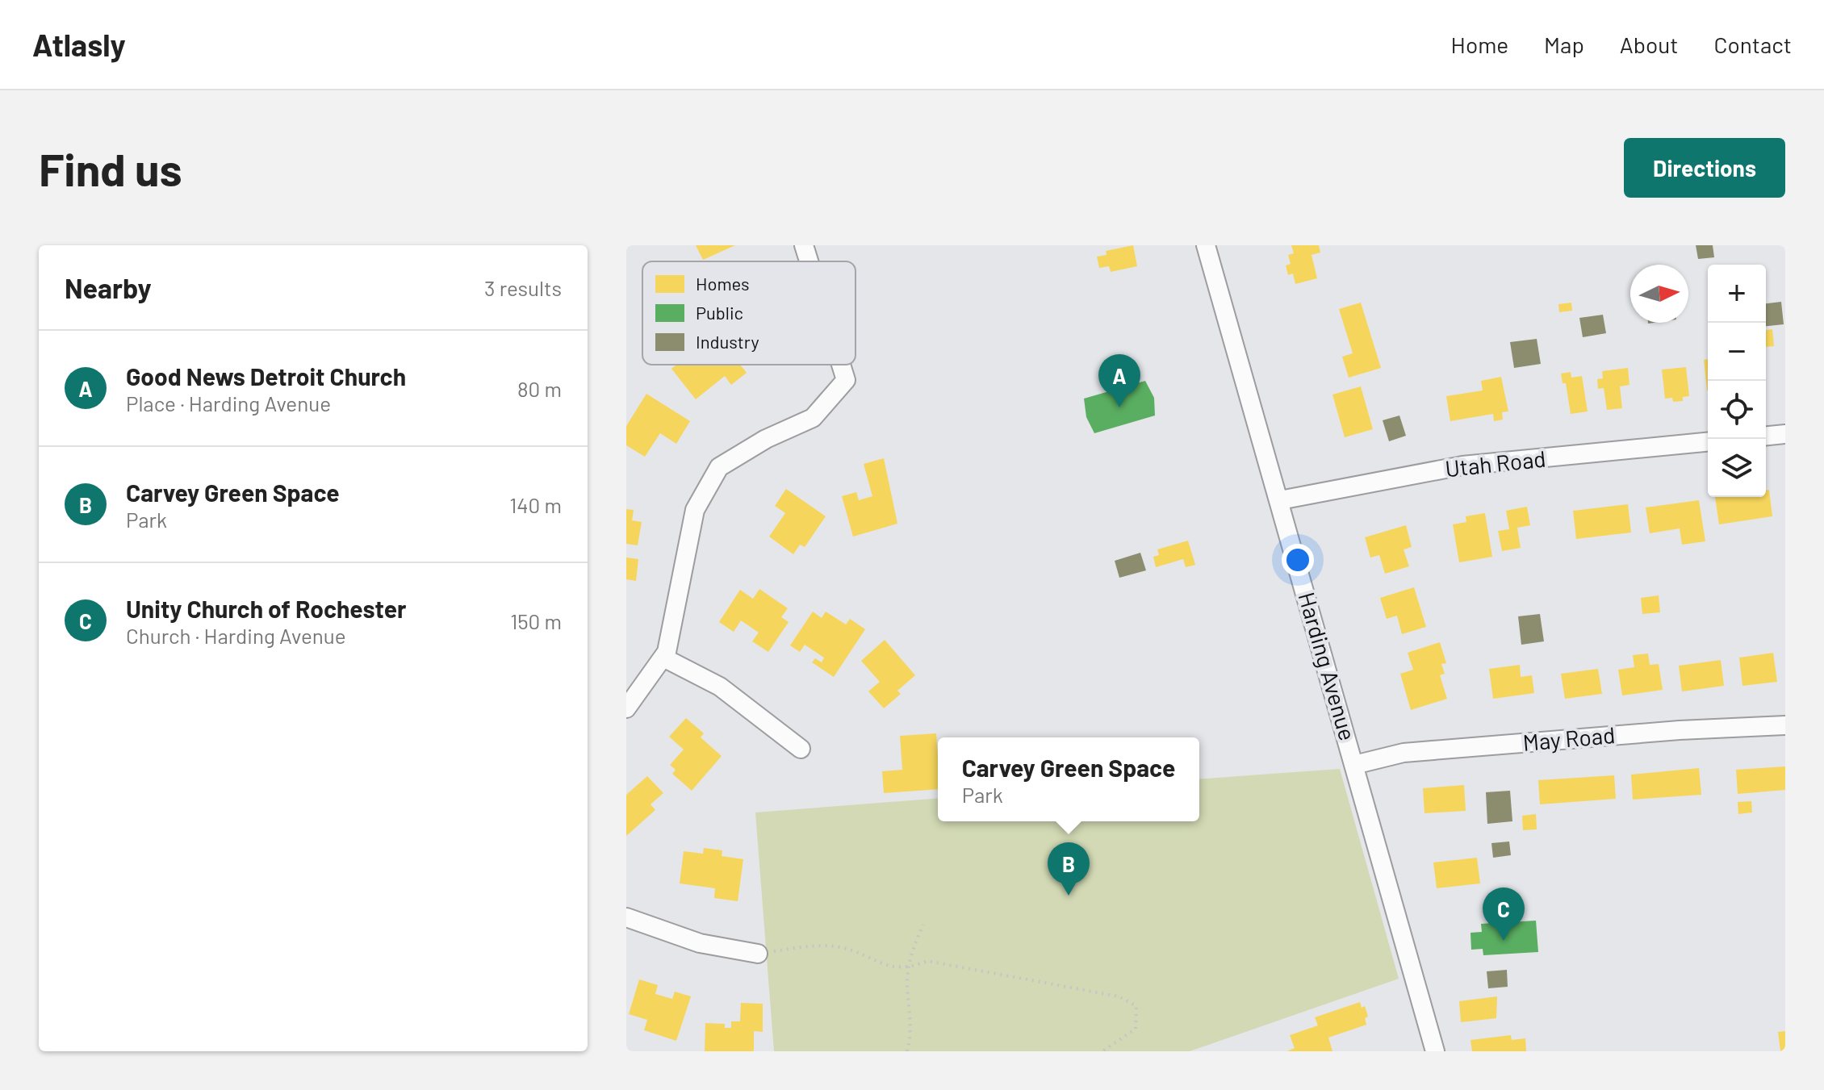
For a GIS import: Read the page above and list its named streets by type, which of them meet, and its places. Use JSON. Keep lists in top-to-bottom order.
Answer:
{
  "streets": {
    "street": ["Utah Road", "Harding Avenue", "May Road"]
  },
  "crossings": [
    ["Utah Road", "Harding Avenue"],
    ["Harding Avenue", "May Road"]
  ],
  "legend": ["Homes", "Public", "Industry"],
  "north": "right",
  "page": {
    "header": "Atlasly",
    "nav": [
      "Home",
      "Map",
      "About",
      "Contact"
    ],
    "buttons": "Directions",
    "title": "Find us",
    "heading": ["Nearby", "3 results"],
    "map_buttons": ["+", "−"],
    "list": [
      {
        "mark": "A",
        "name": "Good News Detroit Church",
        "note": "Place · Harding Avenue",
        "value": "80 m"
      },
      {
        "mark": "B",
        "name": "Carvey Green Space",
        "note": "Park",
        "value": "140 m"
      },
      {
        "mark": "C",
        "name": "Unity Church of Rochester",
        "note": "Church · Harding Avenue",
        "value": "150 m"
      }
    ],
    "pins": ["A", "B", "C"],
    "popup": ["Carvey Green Space", "Park"]
  }
}
